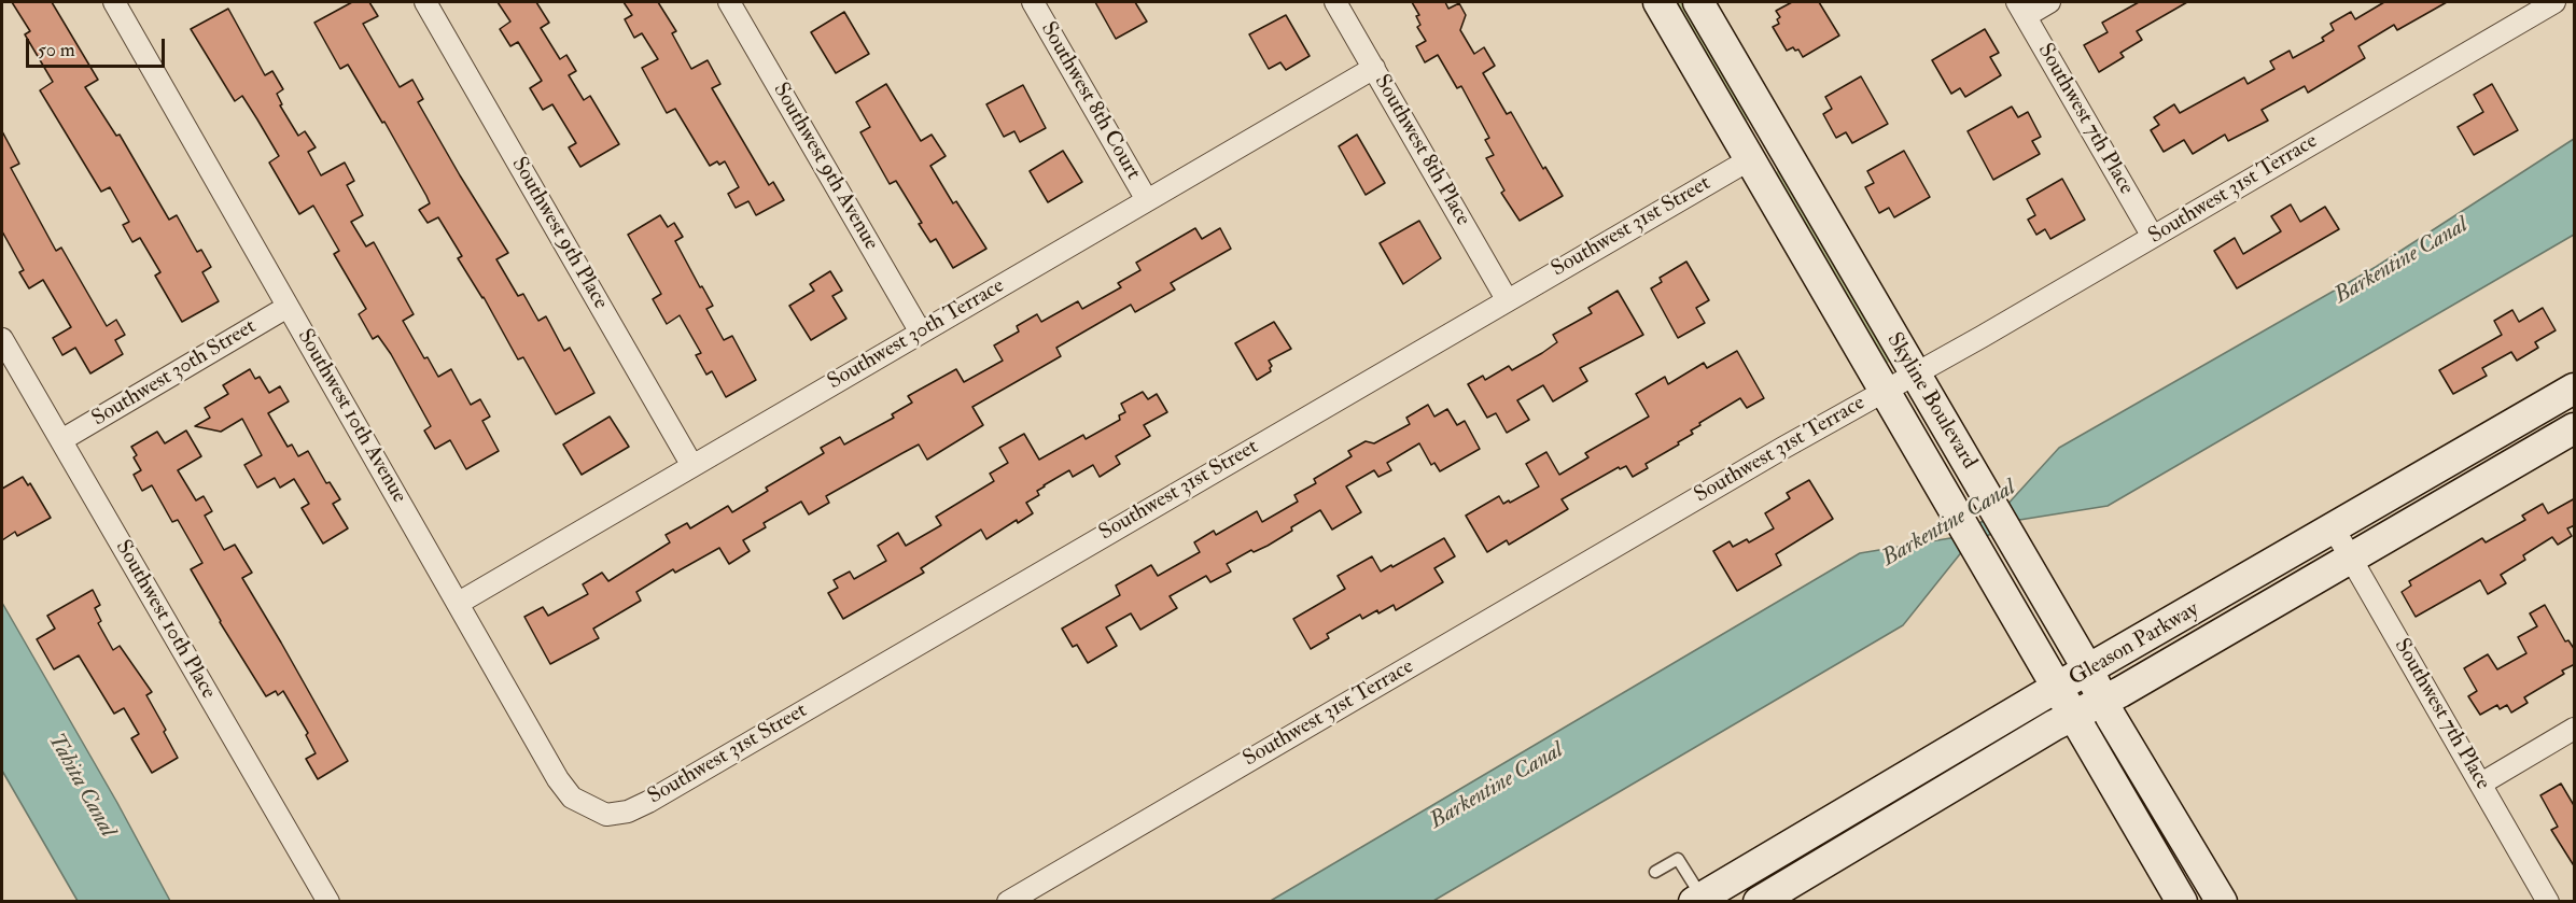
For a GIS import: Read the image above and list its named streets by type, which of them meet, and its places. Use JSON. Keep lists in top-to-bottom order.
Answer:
{
  "streets": {
    "street": [
      "Southwest 8th Court",
      "Southwest 7th Place",
      "Southwest 8th Place",
      "Southwest 9th Avenue",
      "Southwest 31st Terrace",
      "Southwest 31st Street",
      "Southwest 9th Place",
      "Southwest 30th Terrace",
      "Southwest 30th Street",
      "Skyline Boulevard",
      "Southwest 10th Avenue",
      "Southwest 10th Place",
      "Gleason Parkway"
    ]
  },
  "crossings": [
    ["Southwest 8th Court", "Southwest 30th Terrace"],
    ["Southwest 7th Place", "Southwest 31st Terrace"],
    ["Southwest 7th Place", "Gleason Parkway"],
    ["Southwest 8th Place", "Southwest 31st Street"],
    ["Southwest 8th Place", "Southwest 30th Terrace"],
    ["Southwest 9th Avenue", "Southwest 30th Terrace"],
    ["Southwest 31st Terrace", "Skyline Boulevard"],
    ["Southwest 31st Street", "Skyline Boulevard"],
    ["Southwest 31st Street", "Southwest 10th Avenue"],
    ["Southwest 9th Place", "Southwest 30th Terrace"],
    ["Southwest 30th Terrace", "Southwest 10th Avenue"],
    ["Southwest 30th Street", "Southwest 10th Avenue"],
    ["Southwest 30th Street", "Southwest 10th Place"],
    ["Skyline Boulevard", "Gleason Parkway"]
  ],
  "water": ["Barkentine Canal", "Tahita Canal"],
  "scale_bar": "50 m"
}
